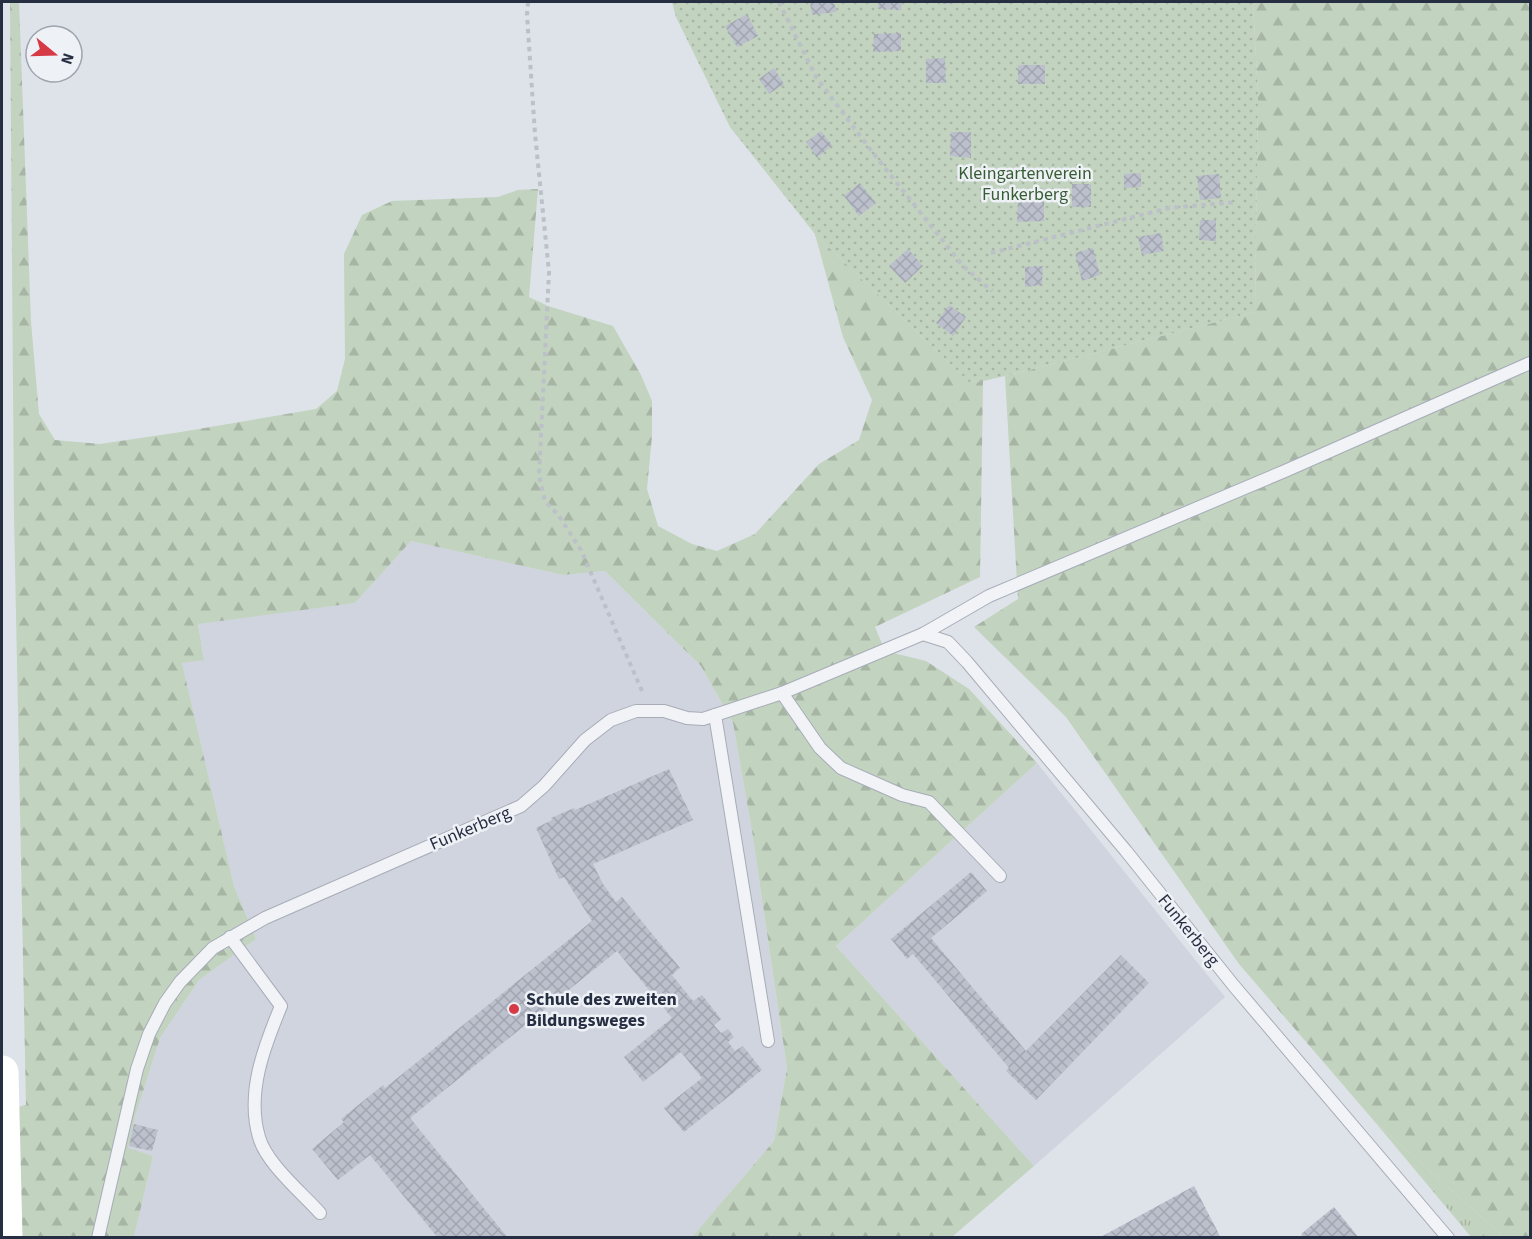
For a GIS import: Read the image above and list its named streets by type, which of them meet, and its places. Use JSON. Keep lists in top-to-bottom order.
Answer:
{
  "streets": {
    "lane": ["Funkerberg"]
  },
  "parks": ["Kleingartenverein Funkerberg"],
  "places": ["Schule des zweiten Bildungsweges"],
  "north": "right"
}
